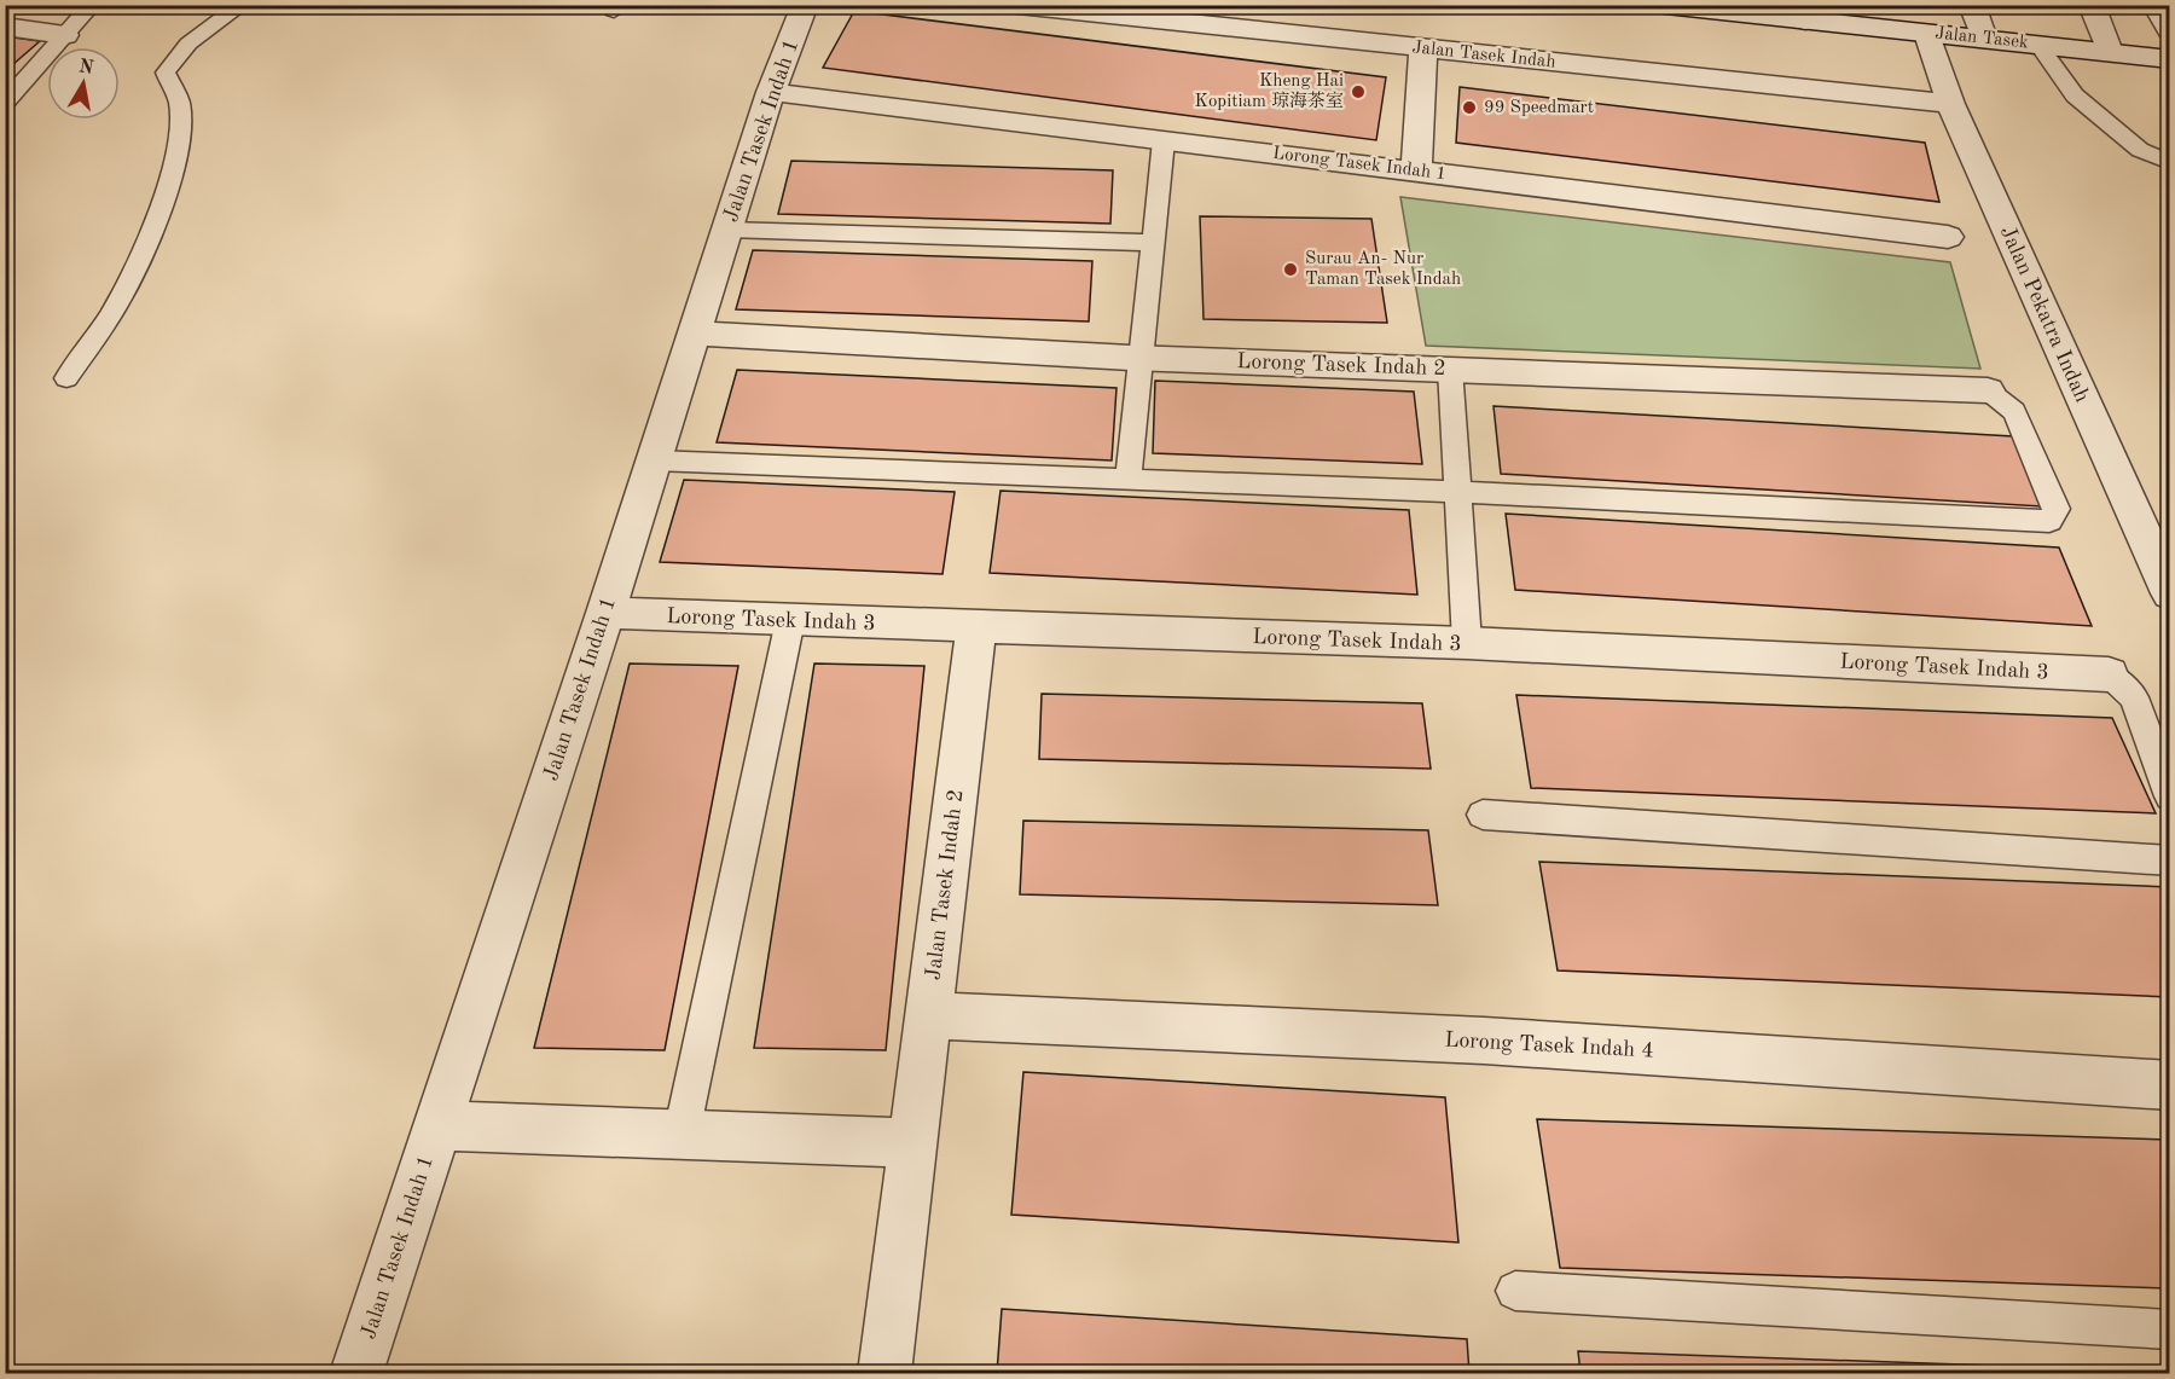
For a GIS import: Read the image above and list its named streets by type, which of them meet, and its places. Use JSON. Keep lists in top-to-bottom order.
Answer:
{
  "streets": {
    "street": [
      "Jalan Tasek",
      "Jalan Tasek Indah",
      "Jalan Tasek Indah 1",
      "Lorong Tasek Indah 1",
      "Jalan Pekatra Indah",
      "Lorong Tasek Indah 2",
      "Lorong Tasek Indah 3",
      "Jalan Tasek Indah 2",
      "Lorong Tasek Indah 4"
    ]
  },
  "crossings": [
    ["Jalan Tasek", "Jalan Pekatra Indah"],
    ["Jalan Tasek Indah", "Jalan Pekatra Indah"],
    ["Jalan Tasek Indah 1", "Lorong Tasek Indah 1"],
    ["Jalan Tasek Indah 1", "Lorong Tasek Indah 2"],
    ["Jalan Tasek Indah 1", "Lorong Tasek Indah 3"],
    ["Lorong Tasek Indah 3", "Jalan Tasek Indah 2"],
    ["Jalan Tasek Indah 2", "Lorong Tasek Indah 4"]
  ],
  "places": ["Kheng Hai Kopitiam 琼海茶室", "99 Speedmart", "Surau An- Nur Taman Tasek Indah"],
  "north": "top"
}
